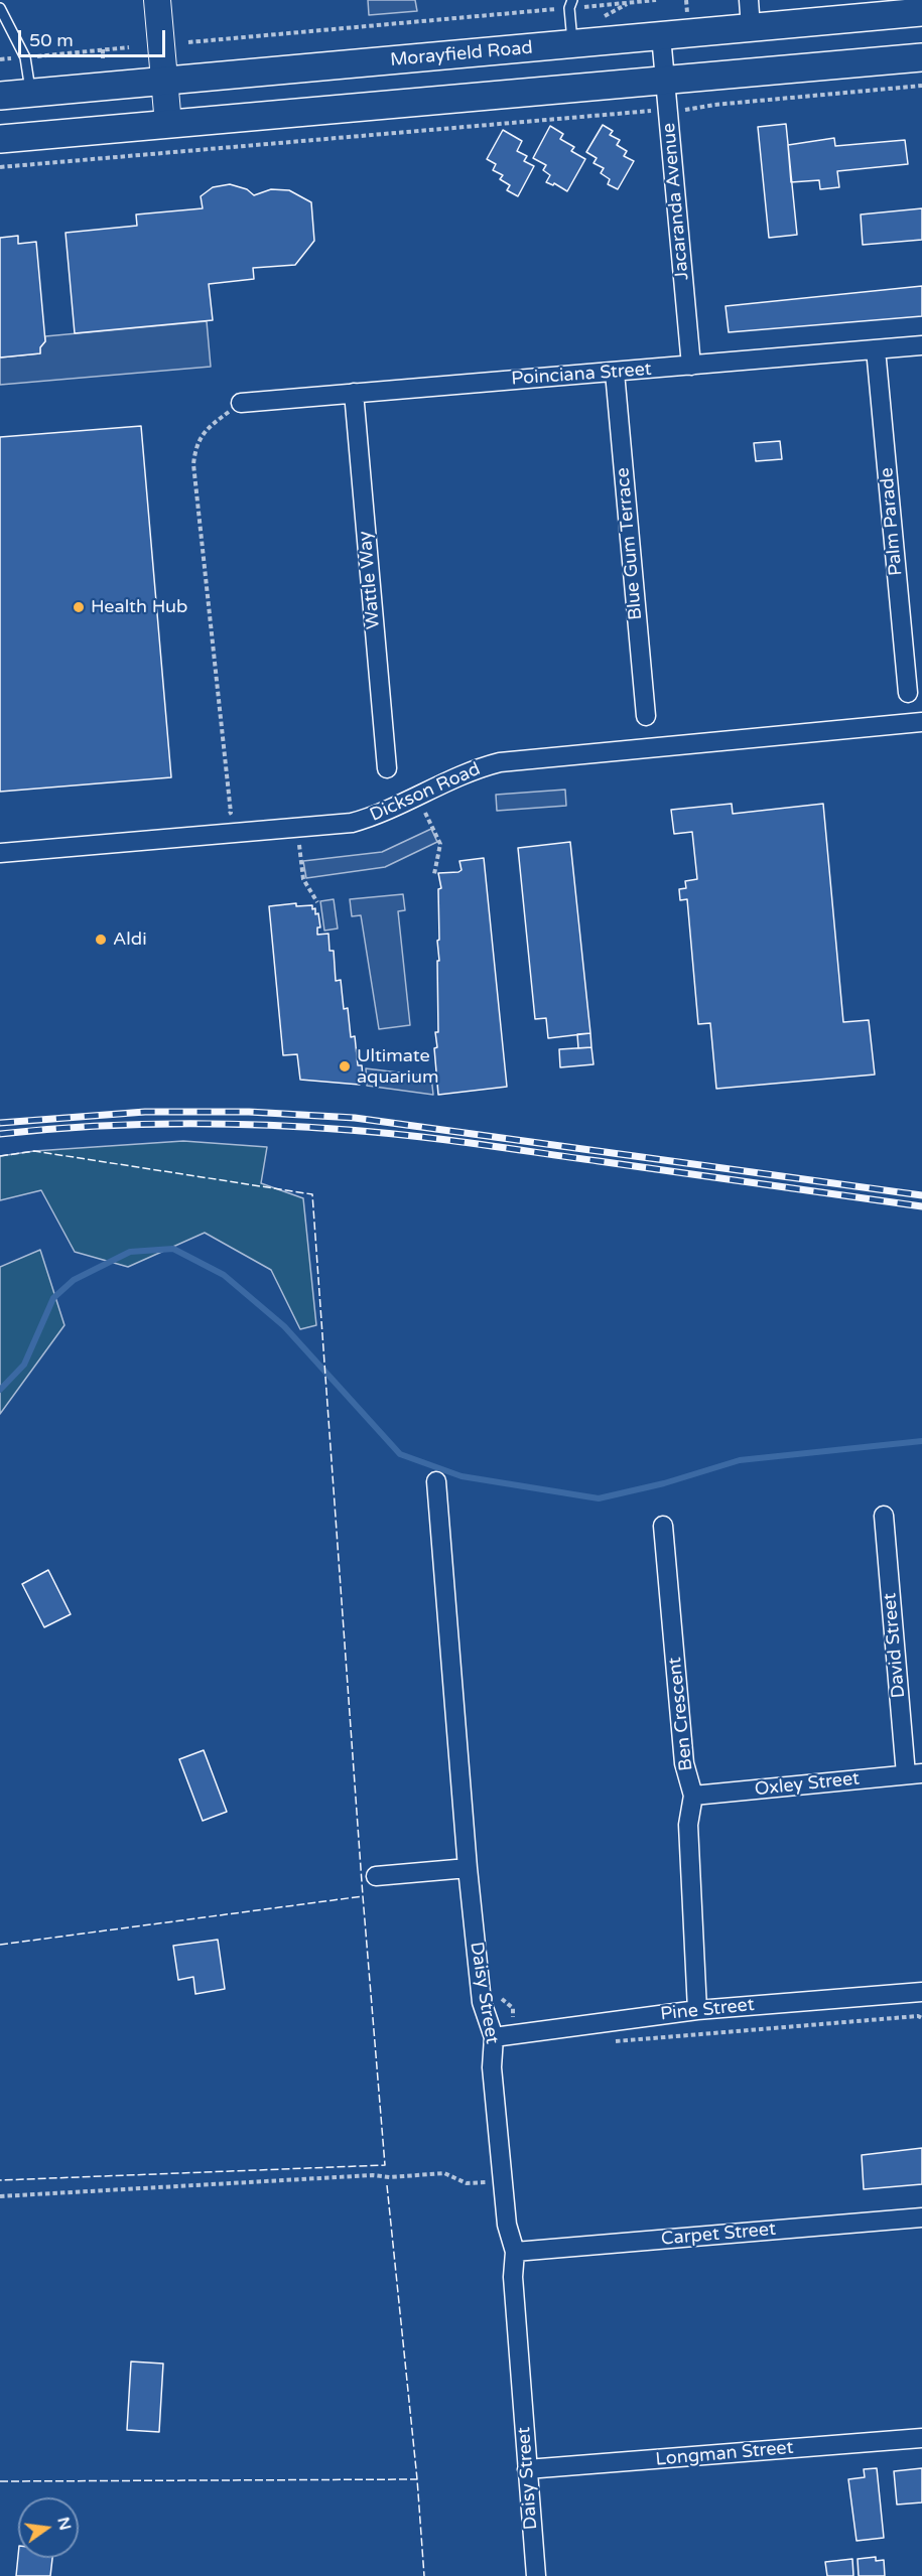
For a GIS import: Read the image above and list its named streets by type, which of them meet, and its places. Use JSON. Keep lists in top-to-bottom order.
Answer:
{
  "streets": {
    "main road": ["Morayfield Road"],
    "street": [
      "Jacaranda Avenue",
      "Poinciana Street",
      "Palm Parade",
      "Blue Gum Terrace",
      "Wattle Way",
      "Dickson Road",
      "David Street",
      "Ben Crescent",
      "Oxley Street",
      "Daisy Street",
      "Pine Street",
      "Carpet Street",
      "Longman Street"
    ]
  },
  "crossings": [
    ["Morayfield Road", "Jacaranda Avenue"],
    ["Jacaranda Avenue", "Poinciana Street"],
    ["Poinciana Street", "Palm Parade"],
    ["Poinciana Street", "Blue Gum Terrace"],
    ["Poinciana Street", "Wattle Way"],
    ["David Street", "Oxley Street"],
    ["Ben Crescent", "Oxley Street"],
    ["Ben Crescent", "Pine Street"],
    ["Daisy Street", "Pine Street"],
    ["Daisy Street", "Carpet Street"],
    ["Daisy Street", "Longman Street"]
  ],
  "places": ["Health Hub", "Aldi", "Ultimate aquarium"],
  "scale_bar": "50 m",
  "north": "right"
}
